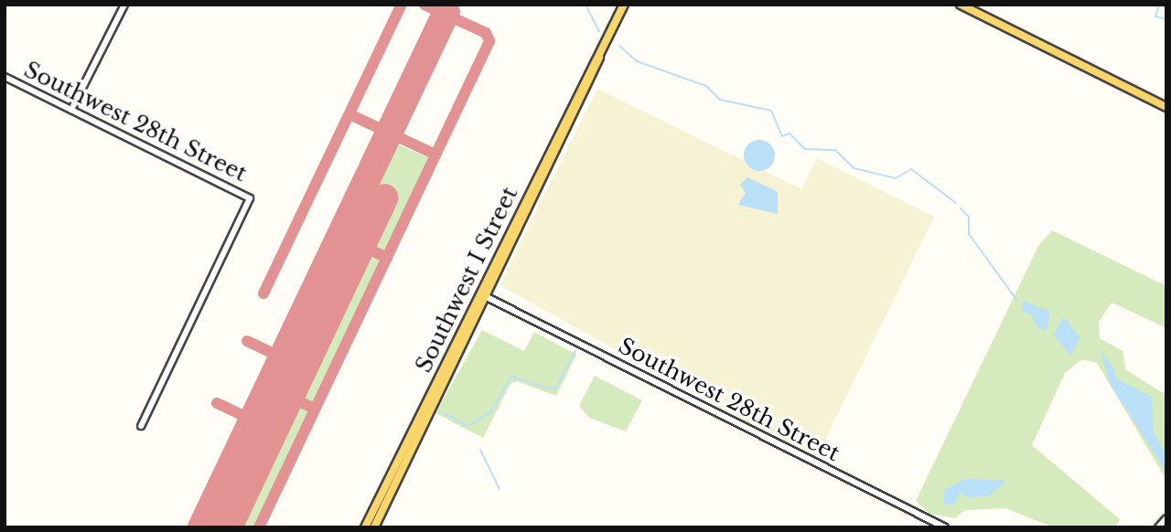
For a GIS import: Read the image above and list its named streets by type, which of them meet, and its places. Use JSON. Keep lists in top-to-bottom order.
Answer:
{
  "streets": {
    "main road": ["Southwest I Street"],
    "street": ["Southwest 28th Street"]
  },
  "crossings": [
    ["Southwest 28th Street", "Southwest I Street"]
  ]
}
